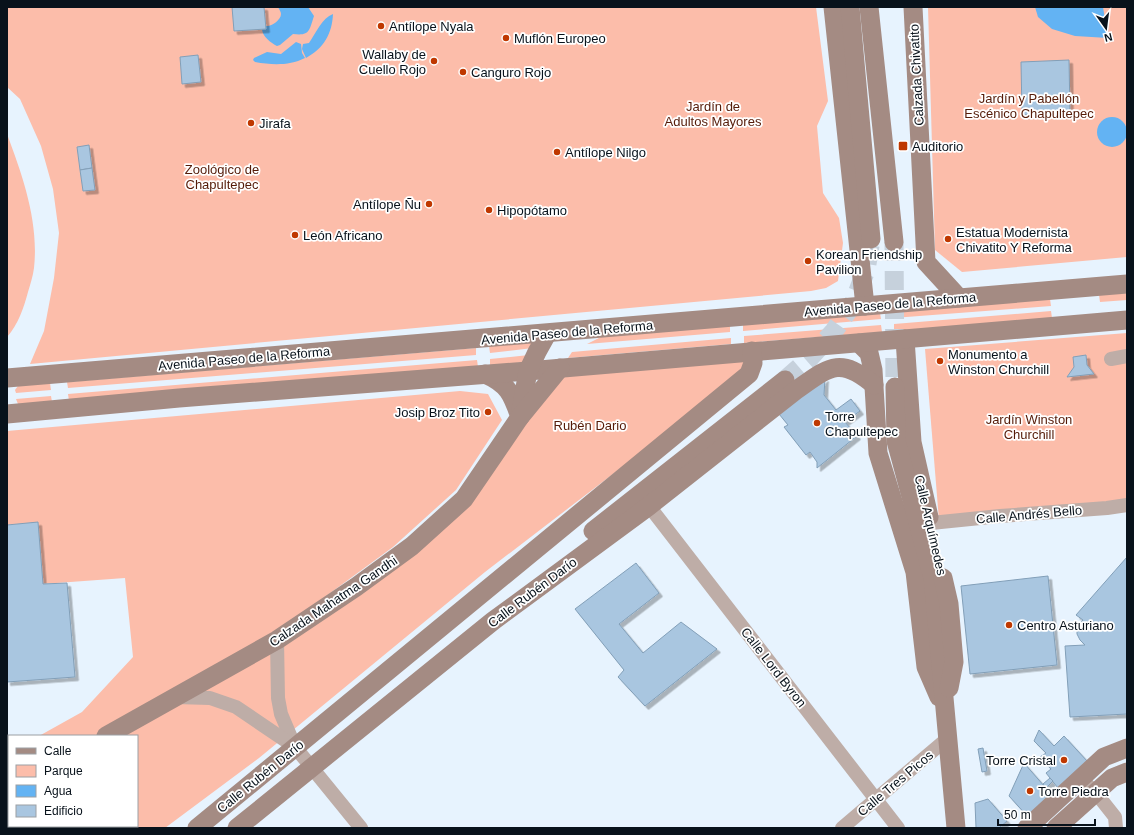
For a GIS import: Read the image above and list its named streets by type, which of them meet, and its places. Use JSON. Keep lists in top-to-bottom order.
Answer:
{
  "streets": {
    "main road": [
      "Calzada Chivatito",
      "Avenida Paseo de la Reforma",
      "Calle Arquímedes",
      "Calle Rubén Darío",
      "Calzada Mahatma Gandhi"
    ],
    "street": ["Calle Andrés Bello", "Calle Lord Byron", "Calle Tres Picos"]
  },
  "crossings": [
    ["Calzada Chivatito", "Avenida Paseo de la Reforma"],
    ["Avenida Paseo de la Reforma", "Calzada Mahatma Gandhi"],
    ["Calle Andrés Bello", "Calle Arquímedes"],
    ["Calle Arquímedes", "Calle Rubén Darío"],
    ["Calle Arquímedes", "Calle Tres Picos"],
    ["Calle Rubén Darío", "Calle Lord Byron"],
    ["Calle Lord Byron", "Calle Tres Picos"]
  ],
  "parks": [
    "Jardín y Pabellón Escénico Chapultepec",
    "Jardín de Adultos Mayores",
    "Zoológico de Chapultepec",
    "Jardín Winston Churchill",
    "Rubén Dario"
  ],
  "places": {
    "other": [
      "Antílope Nyala",
      "Muflón Europeo",
      "Wallaby de Cuello Rojo",
      "Canguro Rojo",
      "Jirafa",
      "Antílope Nilgo",
      "Antílope Ñu",
      "Hipopótamo",
      "León Africano",
      "Estatua Modernista Chivatito Y Reforma",
      "Korean Friendship Pavilion",
      "Monumento a Winston Churchill",
      "Josip Broz Tito",
      "Torre Chapultepec",
      "Centro Asturiano",
      "Torre Cristal",
      "Torre Piedra"
    ],
    "transit": ["Auditorio"]
  },
  "legend": [
    "Calle",
    "Parque",
    "Agua",
    "Edificio"
  ],
  "scale_bar": "50 m",
  "north": "bottom"
}
